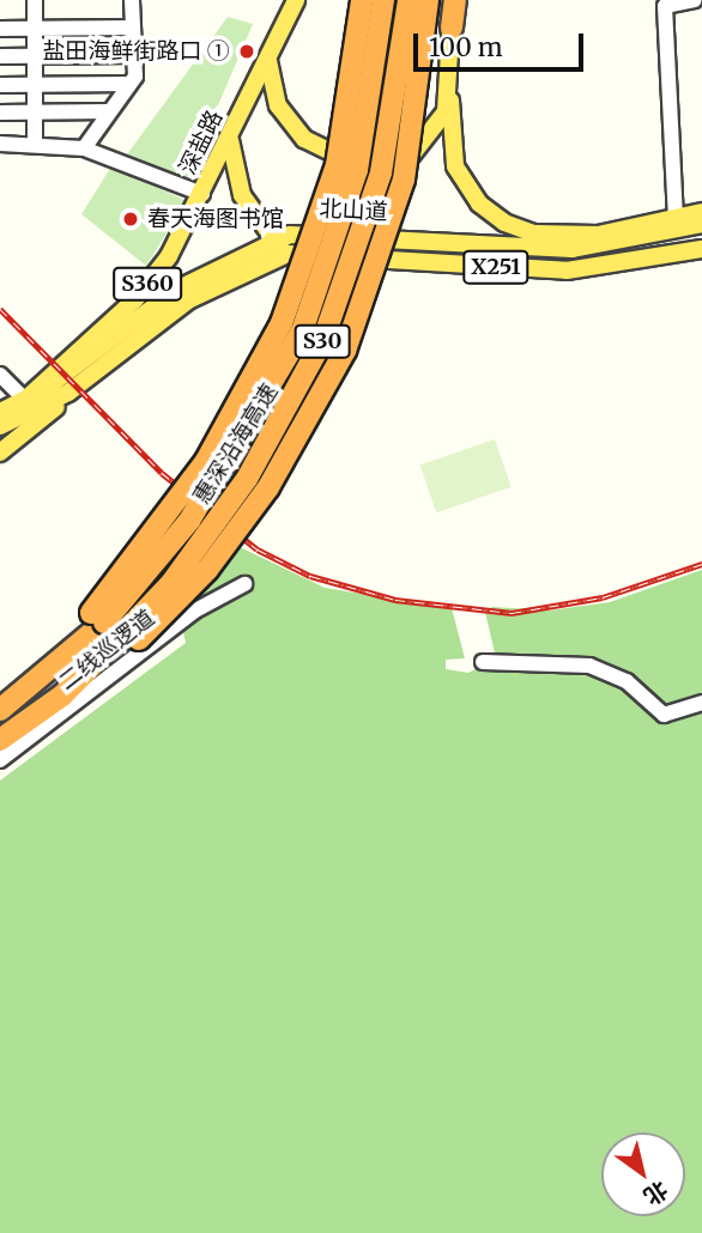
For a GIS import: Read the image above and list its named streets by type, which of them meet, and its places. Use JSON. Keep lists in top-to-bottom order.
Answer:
{
  "streets": {
    "highway": ["S30", "惠深沿海高速"],
    "main road": [
      "深盐路",
      "北山道",
      "X251",
      "S360"
    ],
    "street": ["二线巡逻道"]
  },
  "crossings": [
    ["深盐路", "北山道"]
  ],
  "places": ["盐田海鲜街路口 ①", "春天海图书馆"],
  "scale_bar": "100 m",
  "north": "bottom right"
}
